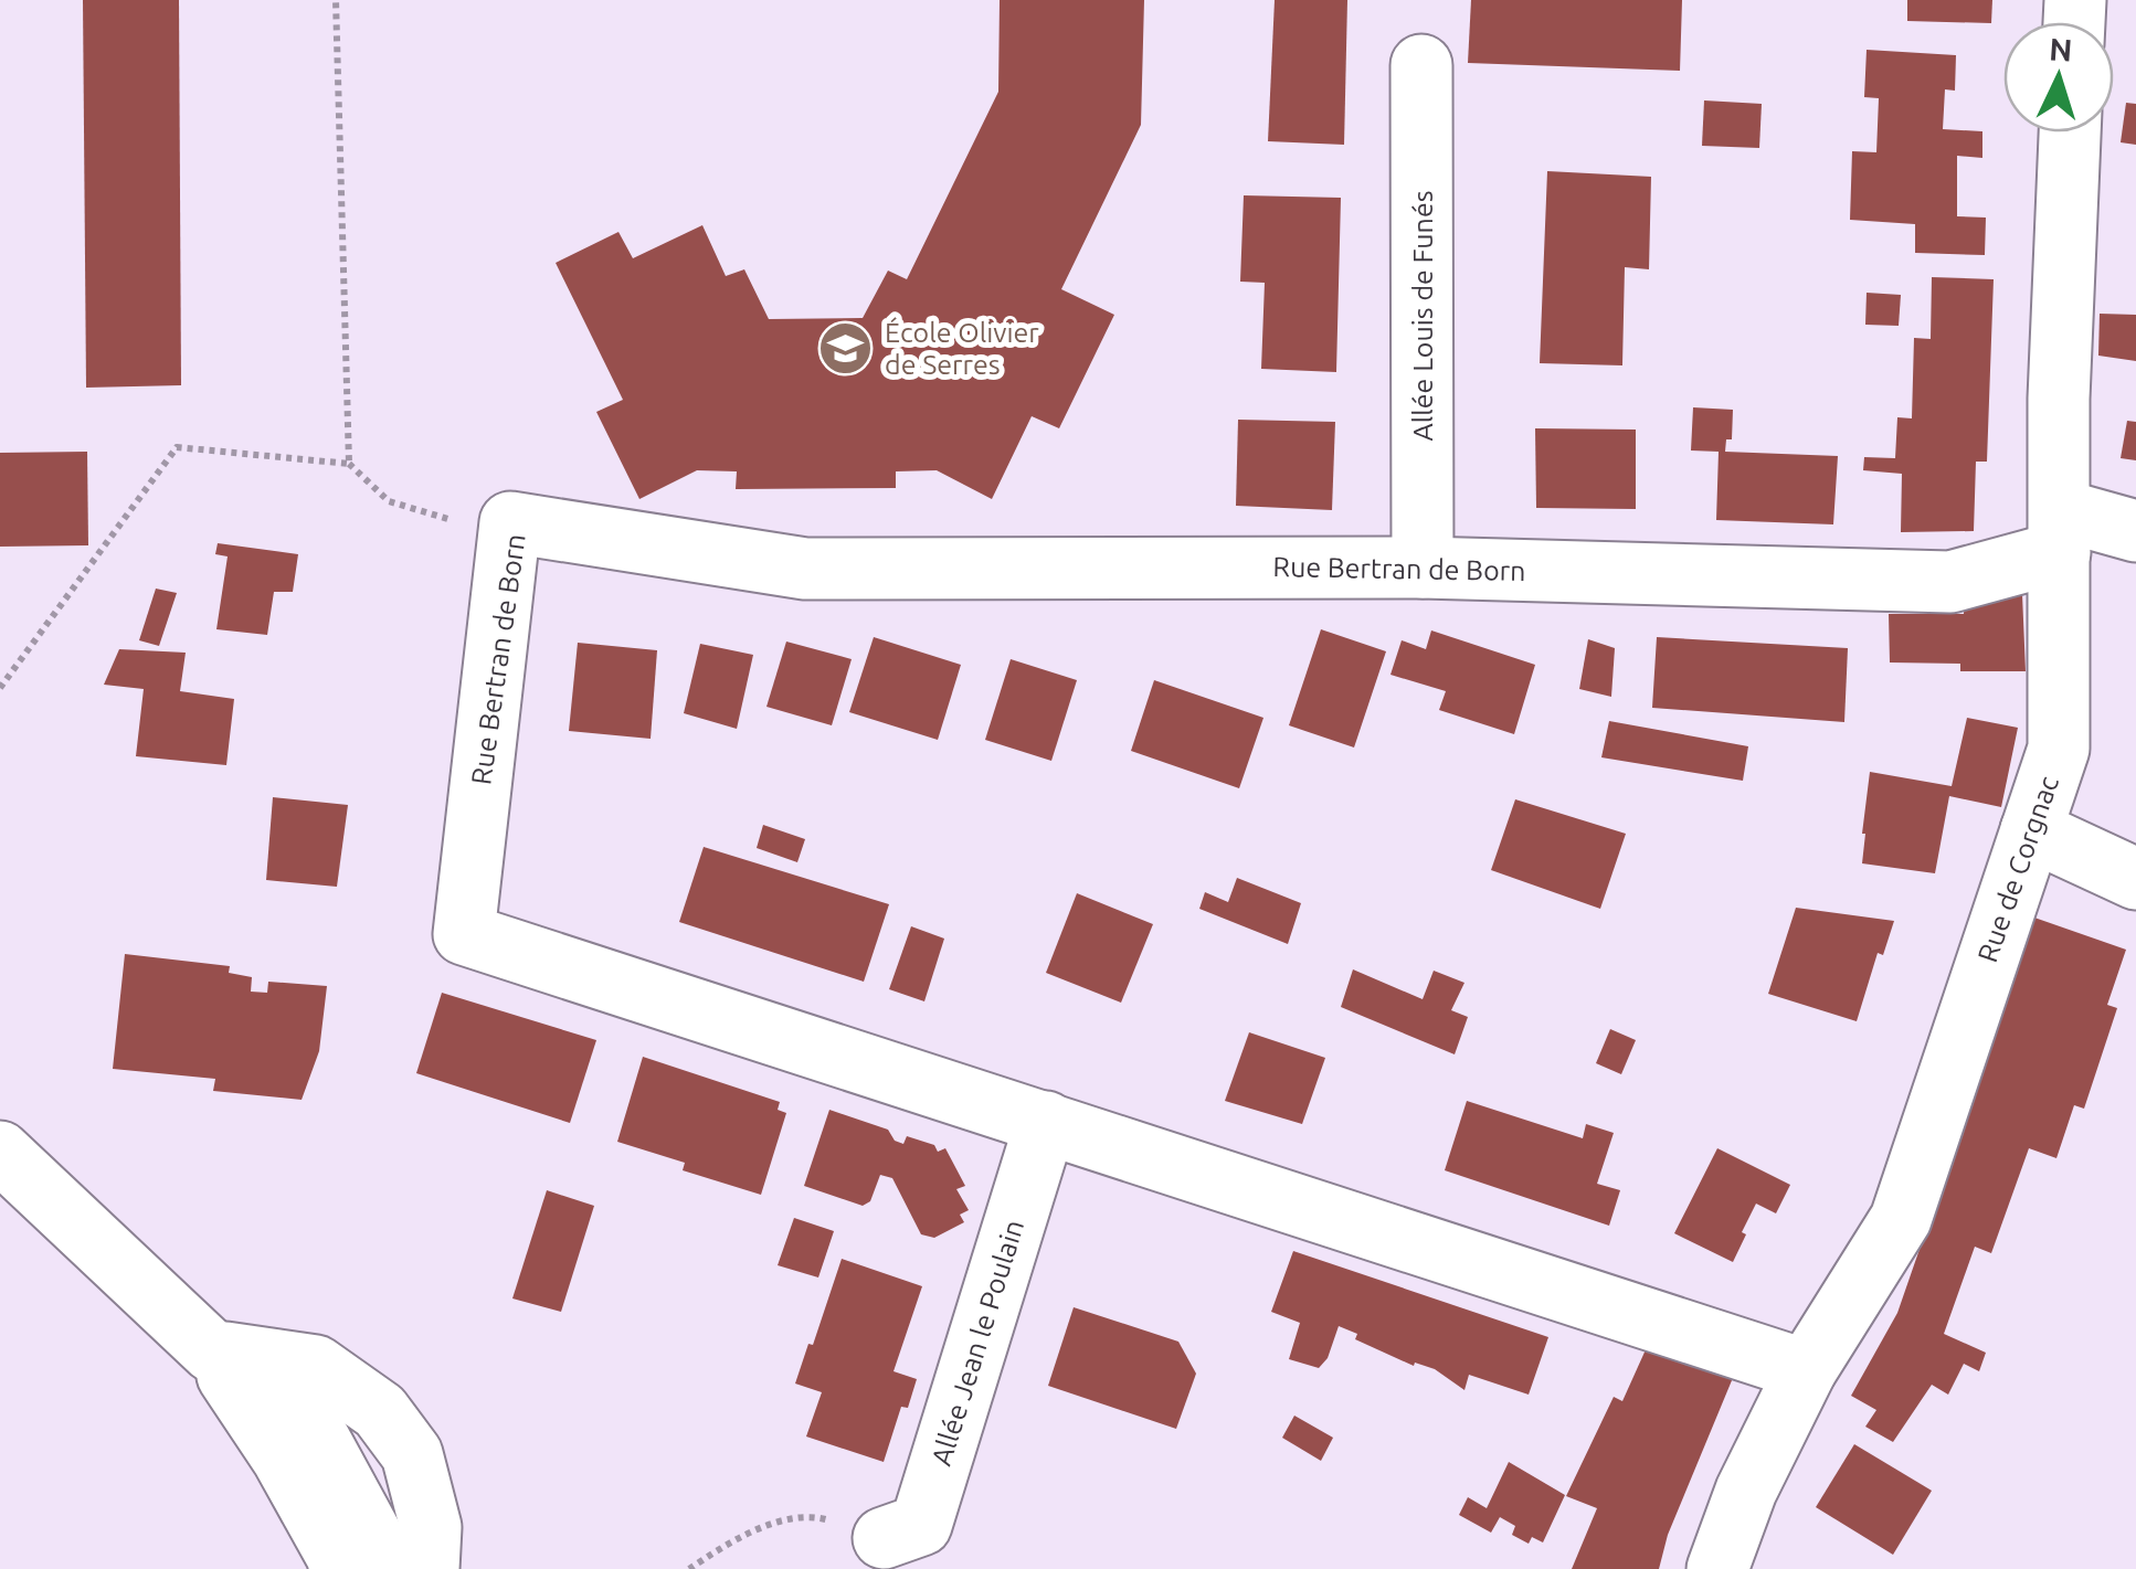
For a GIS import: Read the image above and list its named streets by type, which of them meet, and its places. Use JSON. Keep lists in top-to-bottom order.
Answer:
{
  "streets": {
    "street": [
      "Allée Louis de Funés",
      "Rue Bertran de Born",
      "Rue de Corgnac",
      "Allée Jean le Poulain"
    ]
  },
  "crossings": [
    ["Allée Louis de Funés", "Rue Bertran de Born"],
    ["Rue Bertran de Born", "Rue de Corgnac"],
    ["Rue Bertran de Born", "Allée Jean le Poulain"]
  ],
  "places": {
    "school or university": ["École Olivier de Serres"]
  },
  "north": "top"
}
